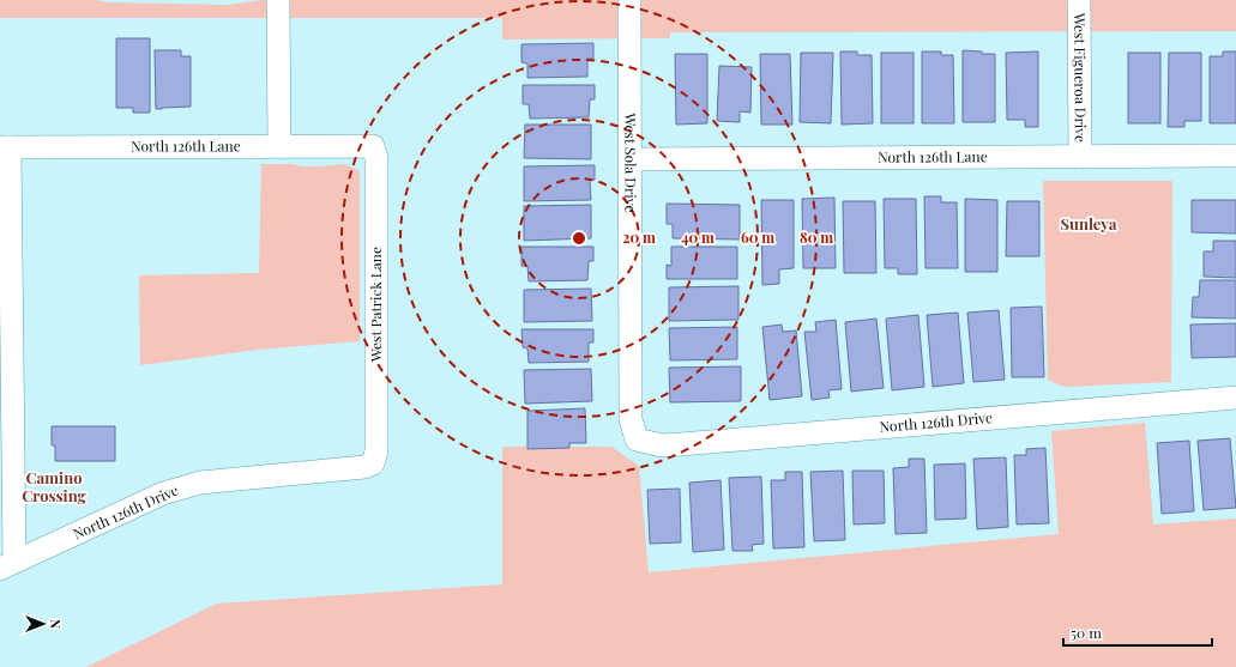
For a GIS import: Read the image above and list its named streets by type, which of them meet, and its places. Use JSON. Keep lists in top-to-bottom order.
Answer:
{
  "streets": {
    "street": [
      "West Figueroa Drive",
      "North 126th Lane",
      "West Sola Drive",
      "West Patrick Lane",
      "North 126th Drive"
    ]
  },
  "crossings": [
    ["West Figueroa Drive", "North 126th Lane"],
    ["North 126th Lane", "West Sola Drive"],
    ["North 126th Lane", "West Patrick Lane"],
    ["West Sola Drive", "North 126th Drive"],
    ["West Patrick Lane", "North 126th Drive"]
  ],
  "districts": ["Sunleya", "Camino Crossing"],
  "scale_bar": "50 m",
  "north": "right",
  "rings": [
    "20 m",
    "40 m",
    "60 m",
    "80 m"
  ]
}
